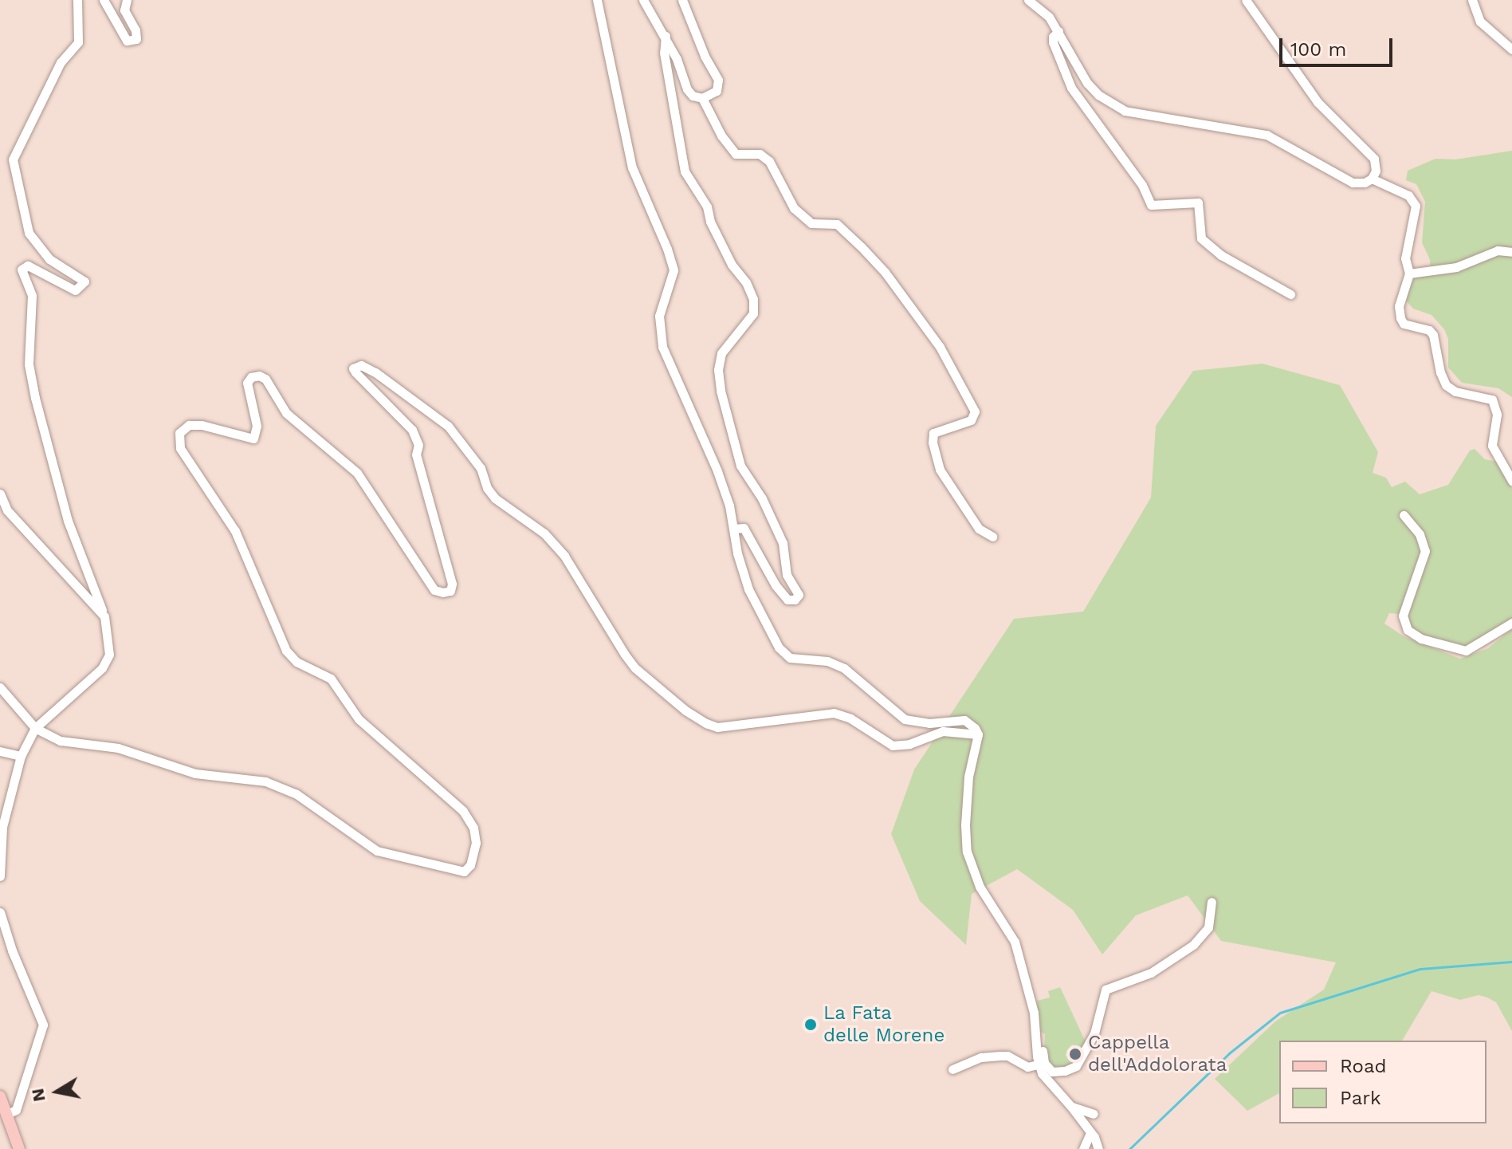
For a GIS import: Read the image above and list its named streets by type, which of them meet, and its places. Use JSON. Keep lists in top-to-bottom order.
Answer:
{
  "places": ["La Fata delle Morene", "Cappella dell'Addolorata"],
  "legend": ["Road", "Park"],
  "scale_bar": "100 m",
  "north": "left"
}
